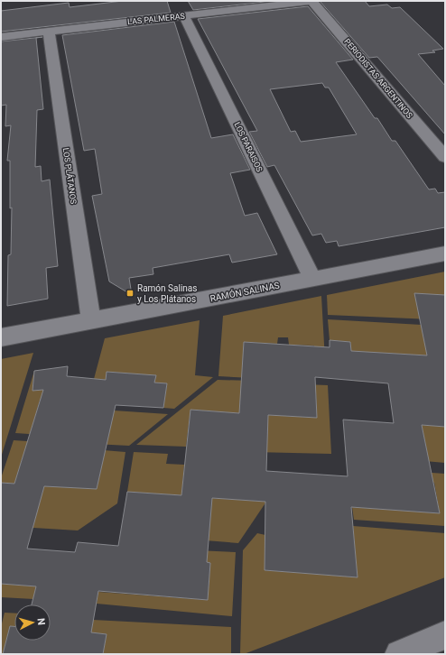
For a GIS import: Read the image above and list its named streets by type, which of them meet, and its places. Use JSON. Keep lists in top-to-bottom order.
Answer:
{
  "streets": {
    "street": [
      "LAS PALMERAS",
      "PERIODISTAS ARGENTINOS",
      "LOS PARAISOS",
      "LOS PLÁTANOS",
      "RAMÓN SALINAS"
    ]
  },
  "crossings": [
    ["LAS PALMERAS", "PERIODISTAS ARGENTINOS"],
    ["LAS PALMERAS", "LOS PARAISOS"],
    ["LAS PALMERAS", "LOS PLÁTANOS"],
    ["LOS PARAISOS", "RAMÓN SALINAS"],
    ["LOS PLÁTANOS", "RAMÓN SALINAS"]
  ],
  "places": {
    "transit": ["Ramón Salinas y Los Plátanos"]
  },
  "north": "right"
}
